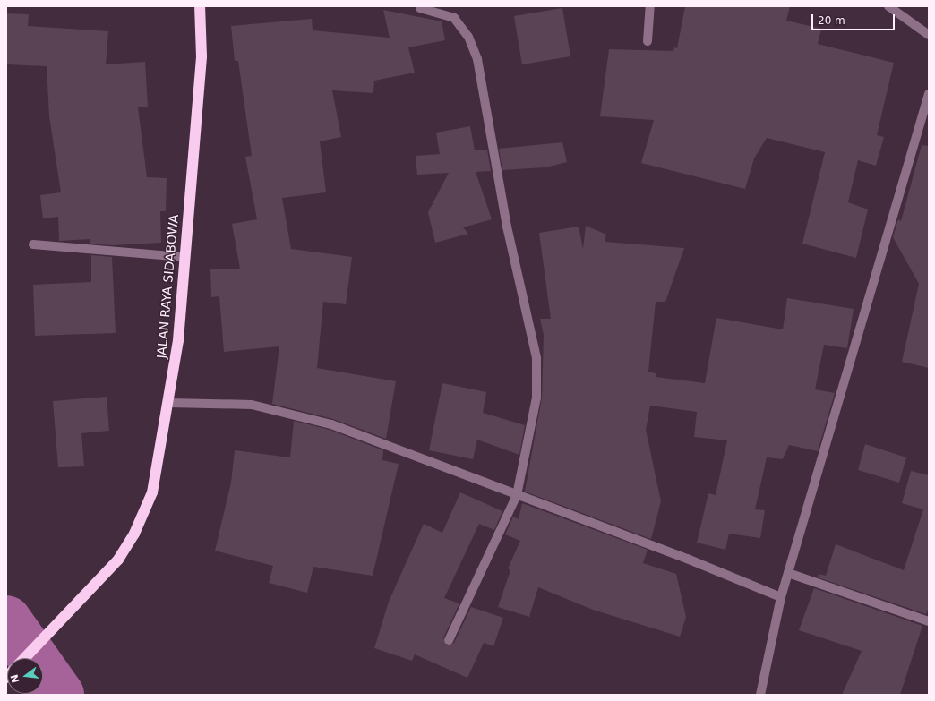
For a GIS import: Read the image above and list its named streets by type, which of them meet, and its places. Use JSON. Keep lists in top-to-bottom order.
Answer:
{
  "streets": {
    "highway": ["JALAN RAYA SIDABOWA"]
  },
  "scale_bar": "20 m",
  "north": "left"
}
